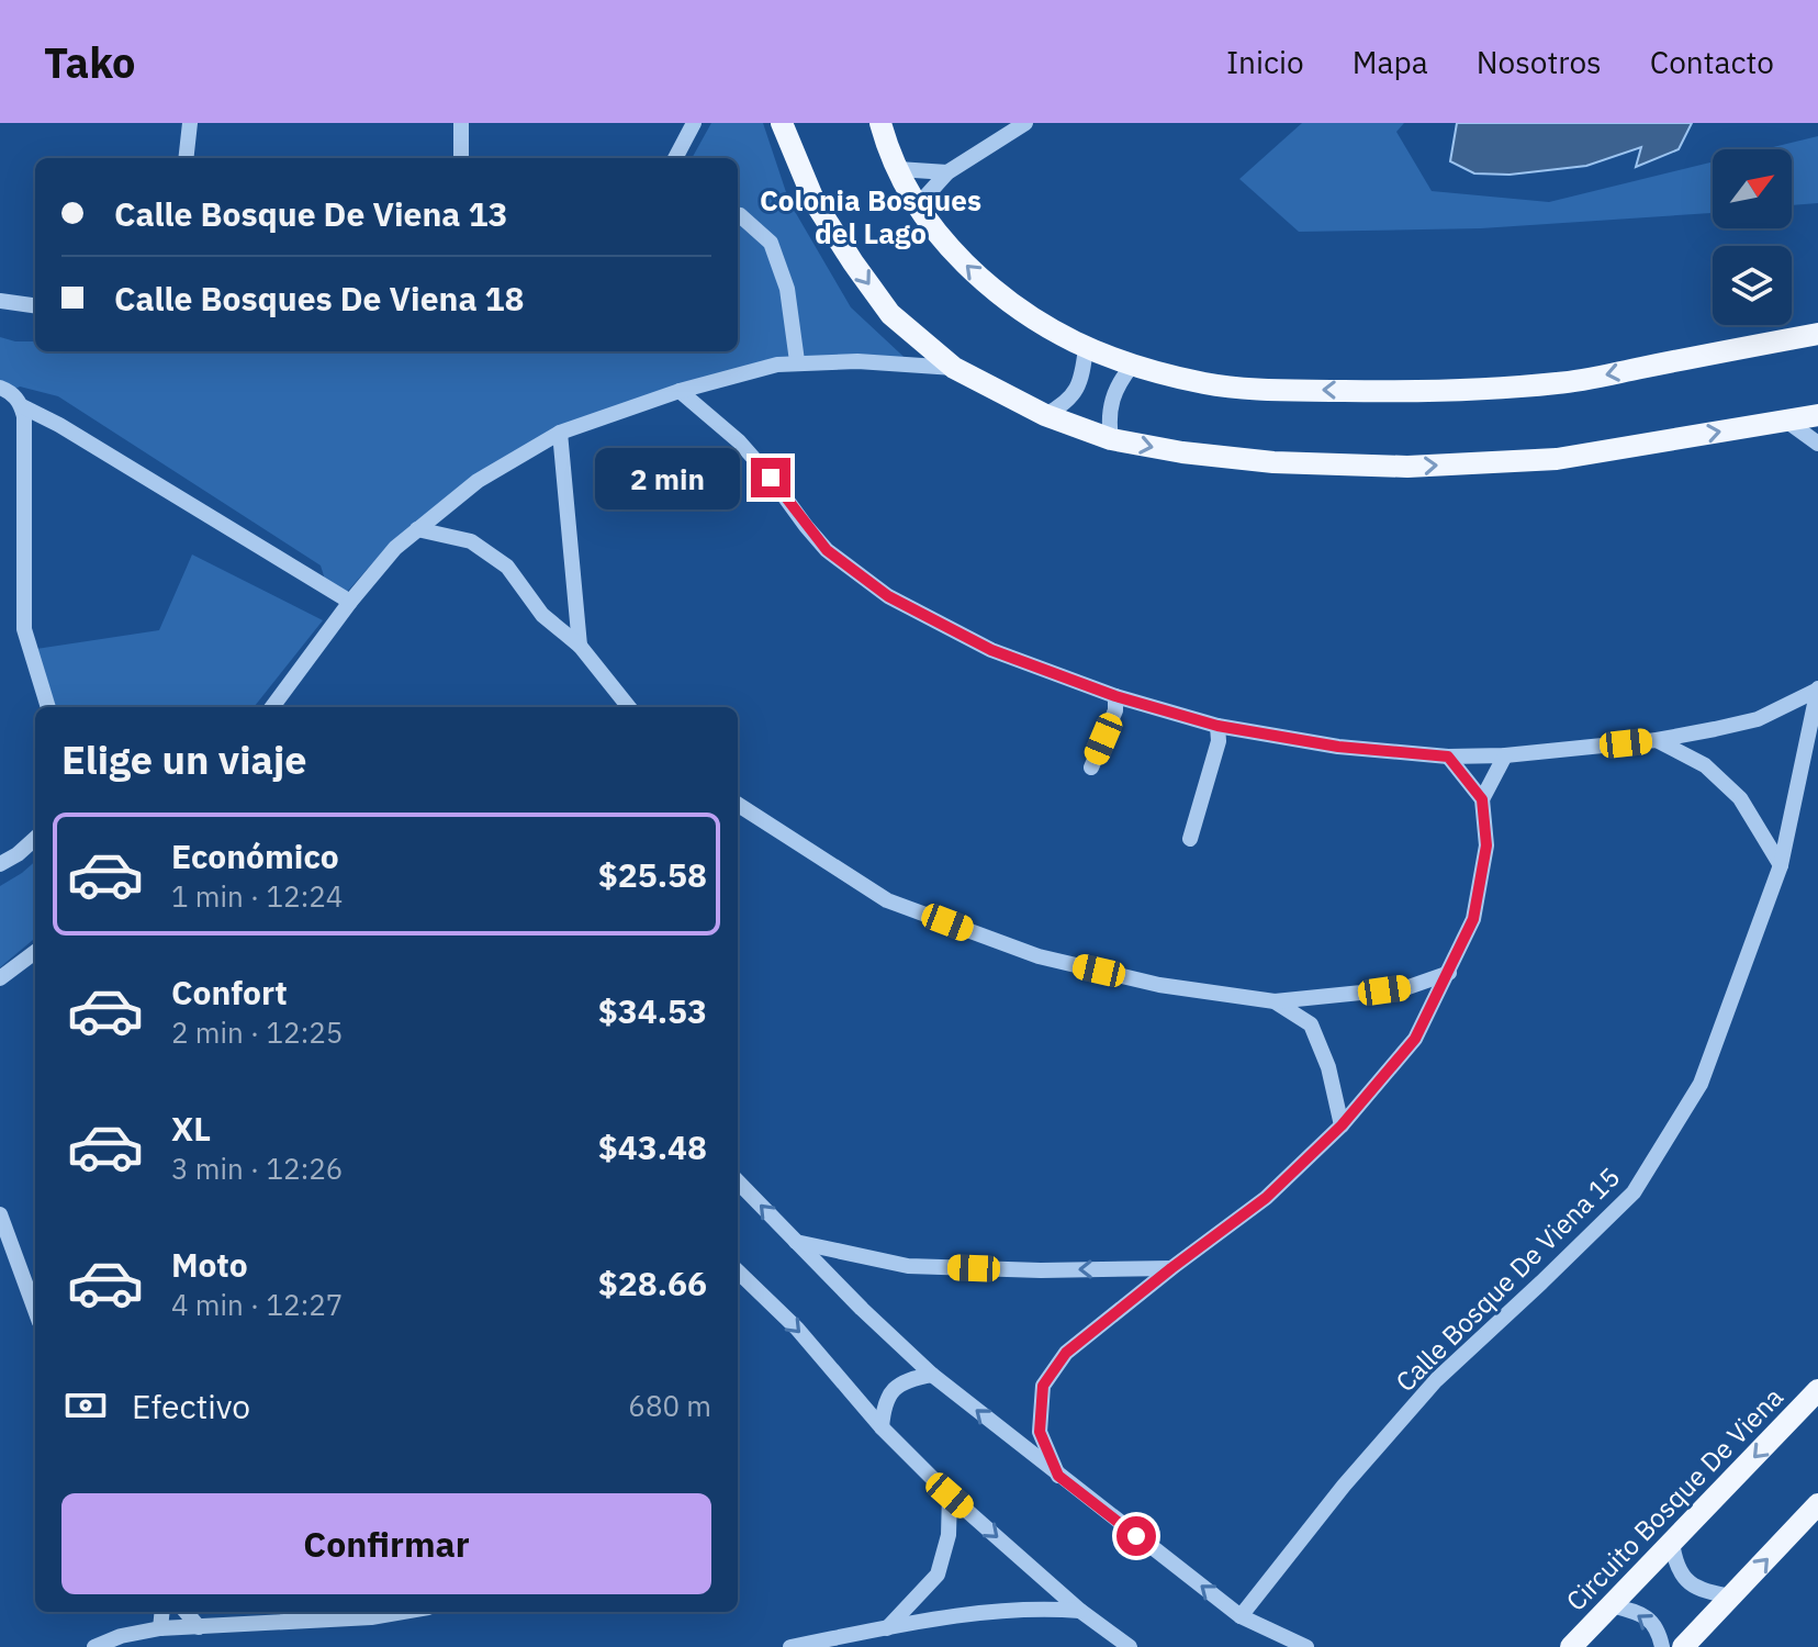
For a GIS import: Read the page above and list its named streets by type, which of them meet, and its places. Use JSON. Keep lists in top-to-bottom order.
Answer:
{
  "streets": {
    "main road": ["Circuito Bosque De Viena"],
    "street": ["Calle Bosque De Viena 15"]
  },
  "districts": ["Colonia Bosques del Lago"],
  "north": "top right",
  "page": {
    "header": "Tako",
    "nav": [
      "Inicio",
      "Mapa",
      "Nosotros",
      "Contacto"
    ],
    "banner": ["Calle Bosque De Viena 13", "Calle Bosques De Viena 18"],
    "bubble": "2 min",
    "heading": "Elige un viaje",
    "list": [
      {
        "name": "Económico",
        "note": "1 min · 12:24",
        "value": "$25.58"
      },
      {
        "name": "Confort",
        "note": "2 min · 12:25",
        "value": "$34.53"
      },
      {
        "name": "XL",
        "note": "3 min · 12:26",
        "value": "$43.48"
      },
      {
        "name": "Moto",
        "note": "4 min · 12:27",
        "value": "$28.66"
      }
    ],
    "pay": ["Efectivo", "680 m"],
    "buttons": "Confirmar"
  }
}
